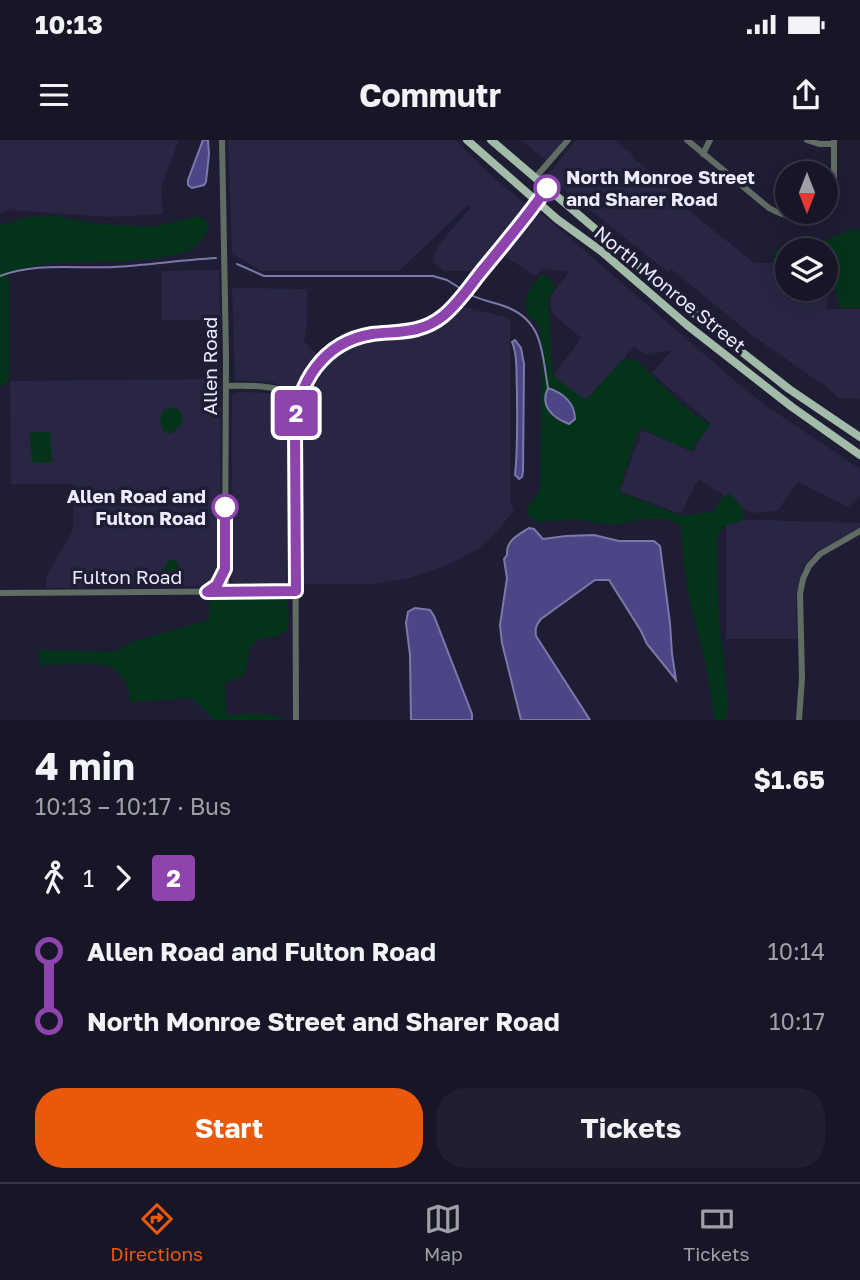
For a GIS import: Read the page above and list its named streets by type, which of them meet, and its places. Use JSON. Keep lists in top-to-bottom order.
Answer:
{
  "streets": {
    "main road": ["North Monroe Street"],
    "street": ["Allen Road", "Fulton Road"]
  },
  "crossings": [
    ["Allen Road", "Fulton Road"]
  ],
  "places": ["North Monroe Street and Sharer Road", "Allen Road and Fulton Road"],
  "lines": ["bus line 2"],
  "north": "bottom",
  "page": {
    "status": "10:13",
    "header": "Commutr",
    "on_map": "2",
    "heading": ["4 min", "10:13 – 10:17 · Bus", "$1.65"],
    "legs": ["1", "2"],
    "list": [
      {
        "name": "Allen Road and Fulton Road",
        "value": "10:14"
      },
      {
        "name": "North Monroe Street and Sharer Road",
        "value": "10:17"
      }
    ],
    "buttons": ["Start", "Tickets"],
    "tabs": ["Directions", "Map", "Tickets"]
  }
}
